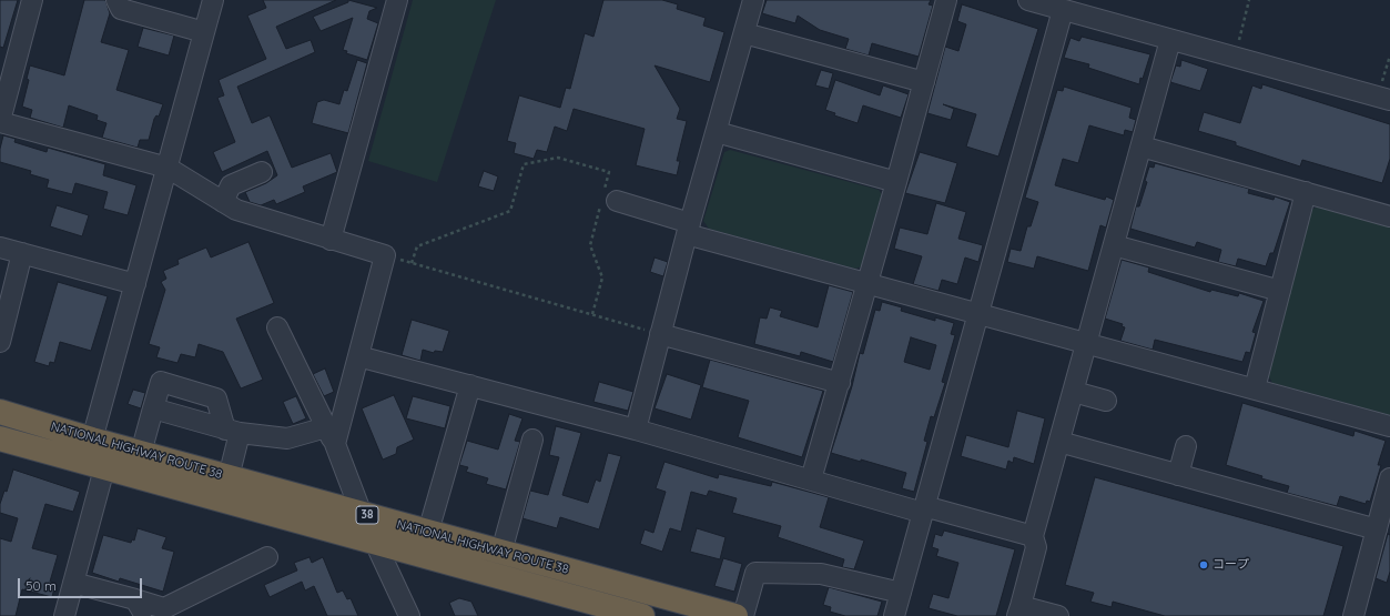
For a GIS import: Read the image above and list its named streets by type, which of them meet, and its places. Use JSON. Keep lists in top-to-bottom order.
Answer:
{
  "streets": {
    "highway": ["NATIONAL HIGHWAY ROUTE 38", "38"]
  },
  "places": ["コープ"],
  "scale_bar": "50 m"
}
